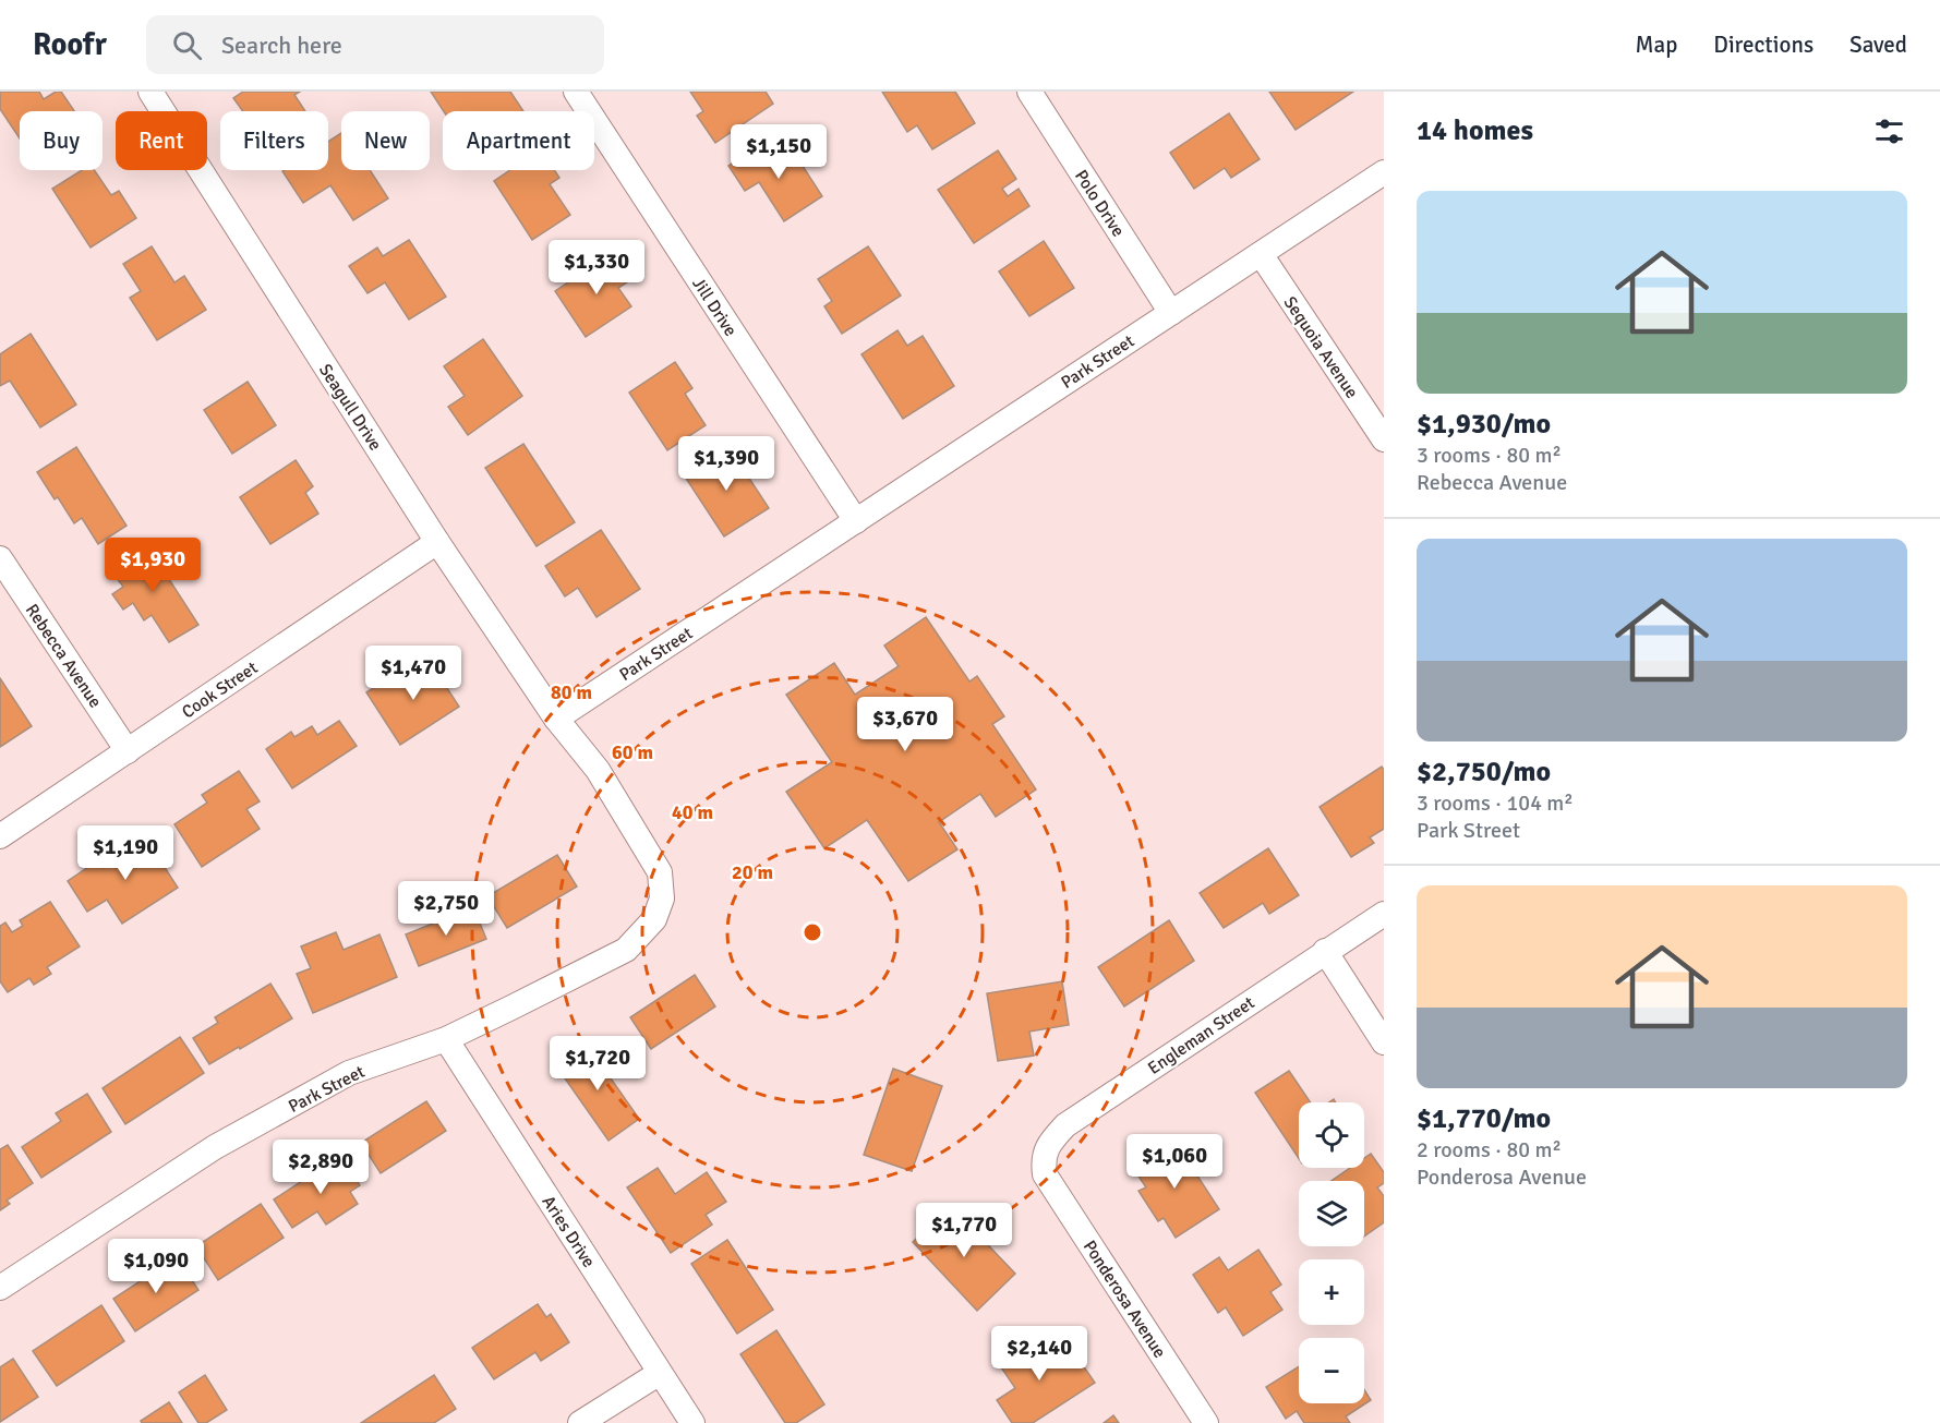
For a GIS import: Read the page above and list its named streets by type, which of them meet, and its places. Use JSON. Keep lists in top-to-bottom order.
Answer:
{
  "streets": {
    "street": [
      "Polo Drive",
      "Jill Drive",
      "Sequoia Avenue",
      "Park Street",
      "Seagull Drive",
      "Rebecca Avenue",
      "Cook Street",
      "Engleman Street",
      "Aries Drive",
      "Ponderosa Avenue"
    ]
  },
  "crossings": [
    ["Polo Drive", "Park Street"],
    ["Jill Drive", "Park Street"],
    ["Sequoia Avenue", "Park Street"],
    ["Park Street", "Seagull Drive"],
    ["Park Street", "Aries Drive"],
    ["Seagull Drive", "Cook Street"],
    ["Rebecca Avenue", "Cook Street"],
    ["Engleman Street", "Ponderosa Avenue"]
  ],
  "page": {
    "header": "Roofr",
    "search": "Search here",
    "nav": ["Map", "Directions", "Saved"],
    "heading": "14 homes",
    "chip": [
      "Buy",
      "Rent",
      "Filters",
      "New",
      "Apartment"
    ],
    "price": [
      "$1,150",
      "$1,330",
      "$1,390",
      "$1,930",
      "$1,470",
      "$3,670",
      "$1,190",
      "$2,750",
      "$1,720",
      "$1,060",
      "$2,890",
      "$1,770",
      "$1,090",
      "$2,140"
    ],
    "list": [
      {
        "name": "$1,930/mo",
        "note": "3 rooms · 80 m² · Rebecca Avenue"
      },
      {
        "name": "$2,750/mo",
        "note": "3 rooms · 104 m² · Park Street"
      },
      {
        "name": "$1,770/mo",
        "note": "2 rooms · 80 m² · Ponderosa Avenue"
      }
    ],
    "map_buttons": ["+", "−"]
  },
  "rings": [
    "80 m",
    "60 m",
    "40 m",
    "20 m"
  ]
}
